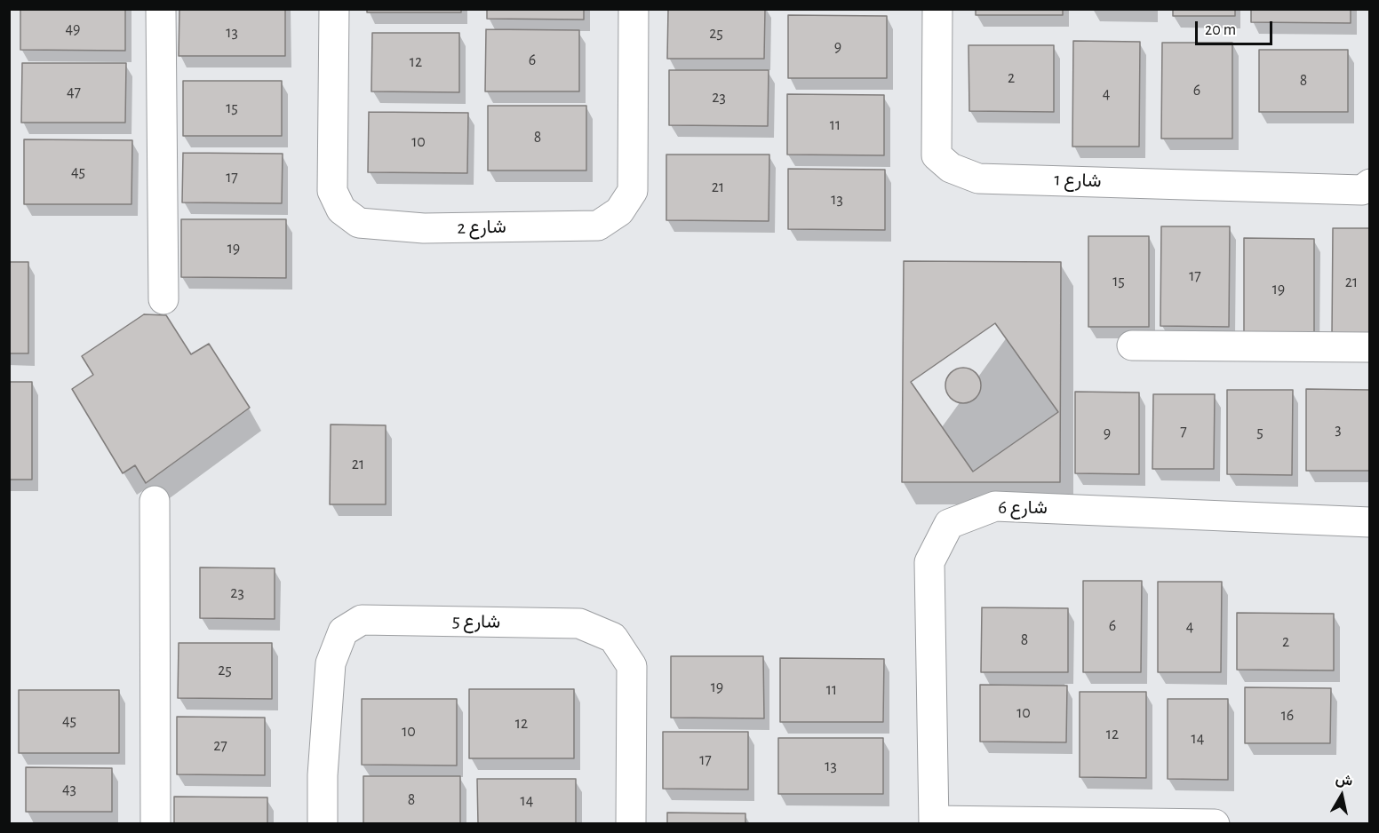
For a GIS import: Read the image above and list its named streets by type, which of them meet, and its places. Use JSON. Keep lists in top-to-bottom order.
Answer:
{
  "streets": {
    "street": [
      "شارع 1",
      "شارع 2",
      "شارع 6",
      "شارع 5"
    ]
  },
  "house_numbers": [
    "49",
    "13",
    "25",
    "9",
    "6",
    "12",
    "2",
    "8",
    "6",
    "47",
    "4",
    "23",
    "15",
    "11",
    "8",
    "10",
    "45",
    "17",
    "21",
    "13",
    "19",
    "17",
    "15",
    "21",
    "19",
    "3",
    "7",
    "5",
    "9",
    "21",
    "23",
    "6",
    "4",
    "8",
    "2",
    "25",
    "19",
    "11",
    "10",
    "16",
    "45",
    "12",
    "10",
    "12",
    "14",
    "27",
    "17",
    "13",
    "43",
    "8",
    "14"
  ],
  "scale_bar": "20 m",
  "north": "top"
}
